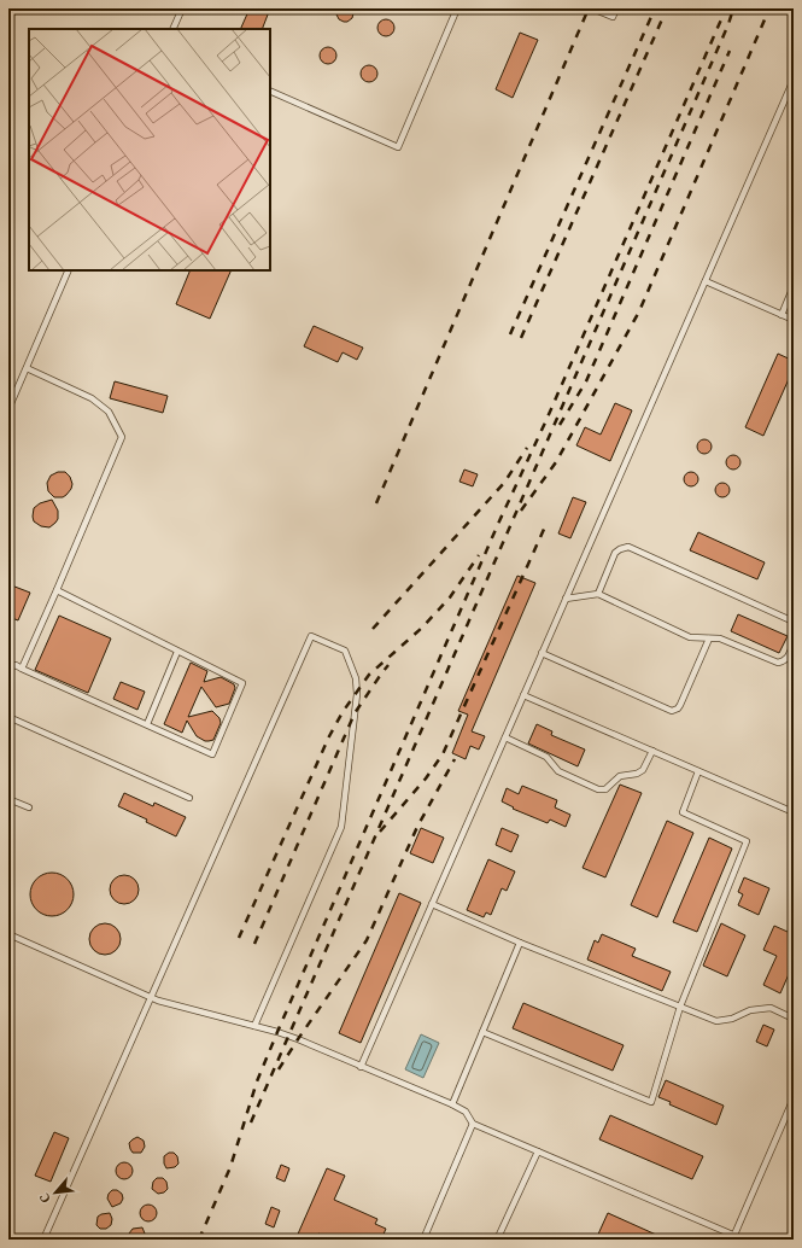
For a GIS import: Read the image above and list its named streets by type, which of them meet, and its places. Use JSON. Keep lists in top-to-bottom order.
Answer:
{
  "north": "bottom left"
}
